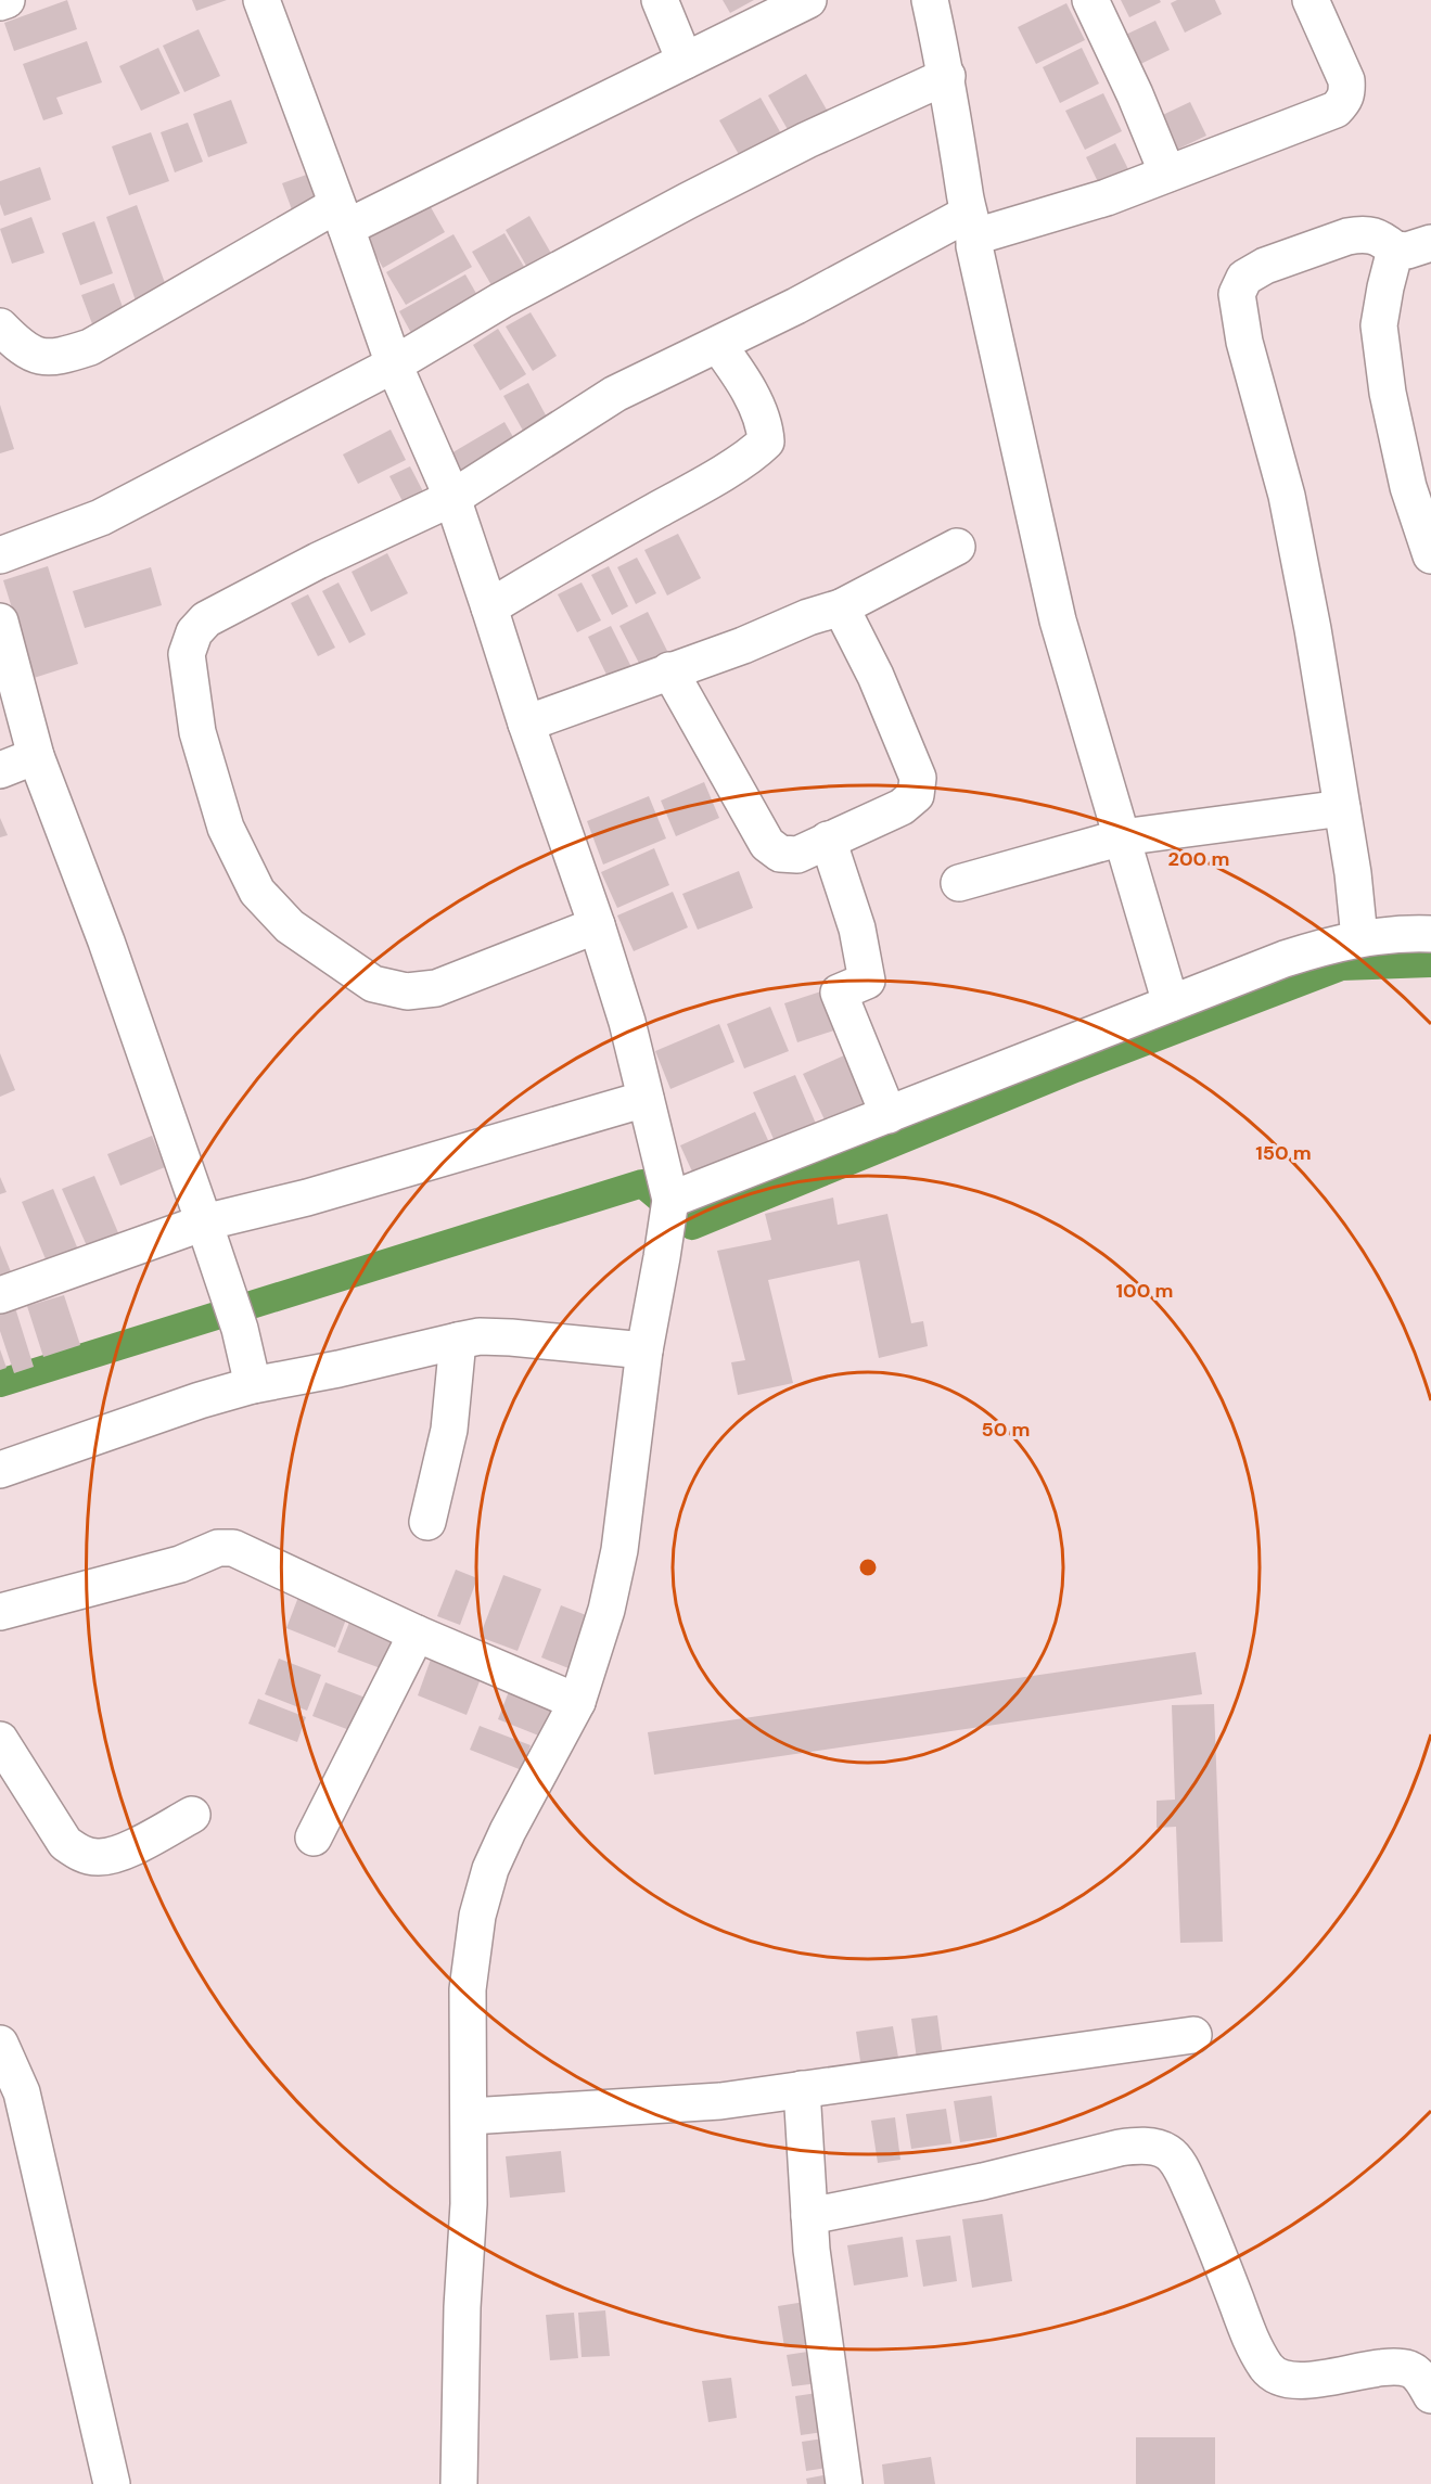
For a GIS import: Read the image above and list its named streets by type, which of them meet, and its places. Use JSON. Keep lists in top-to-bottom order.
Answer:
{
  "rings": [
    "200 m",
    "150 m",
    "100 m",
    "50 m"
  ]
}
